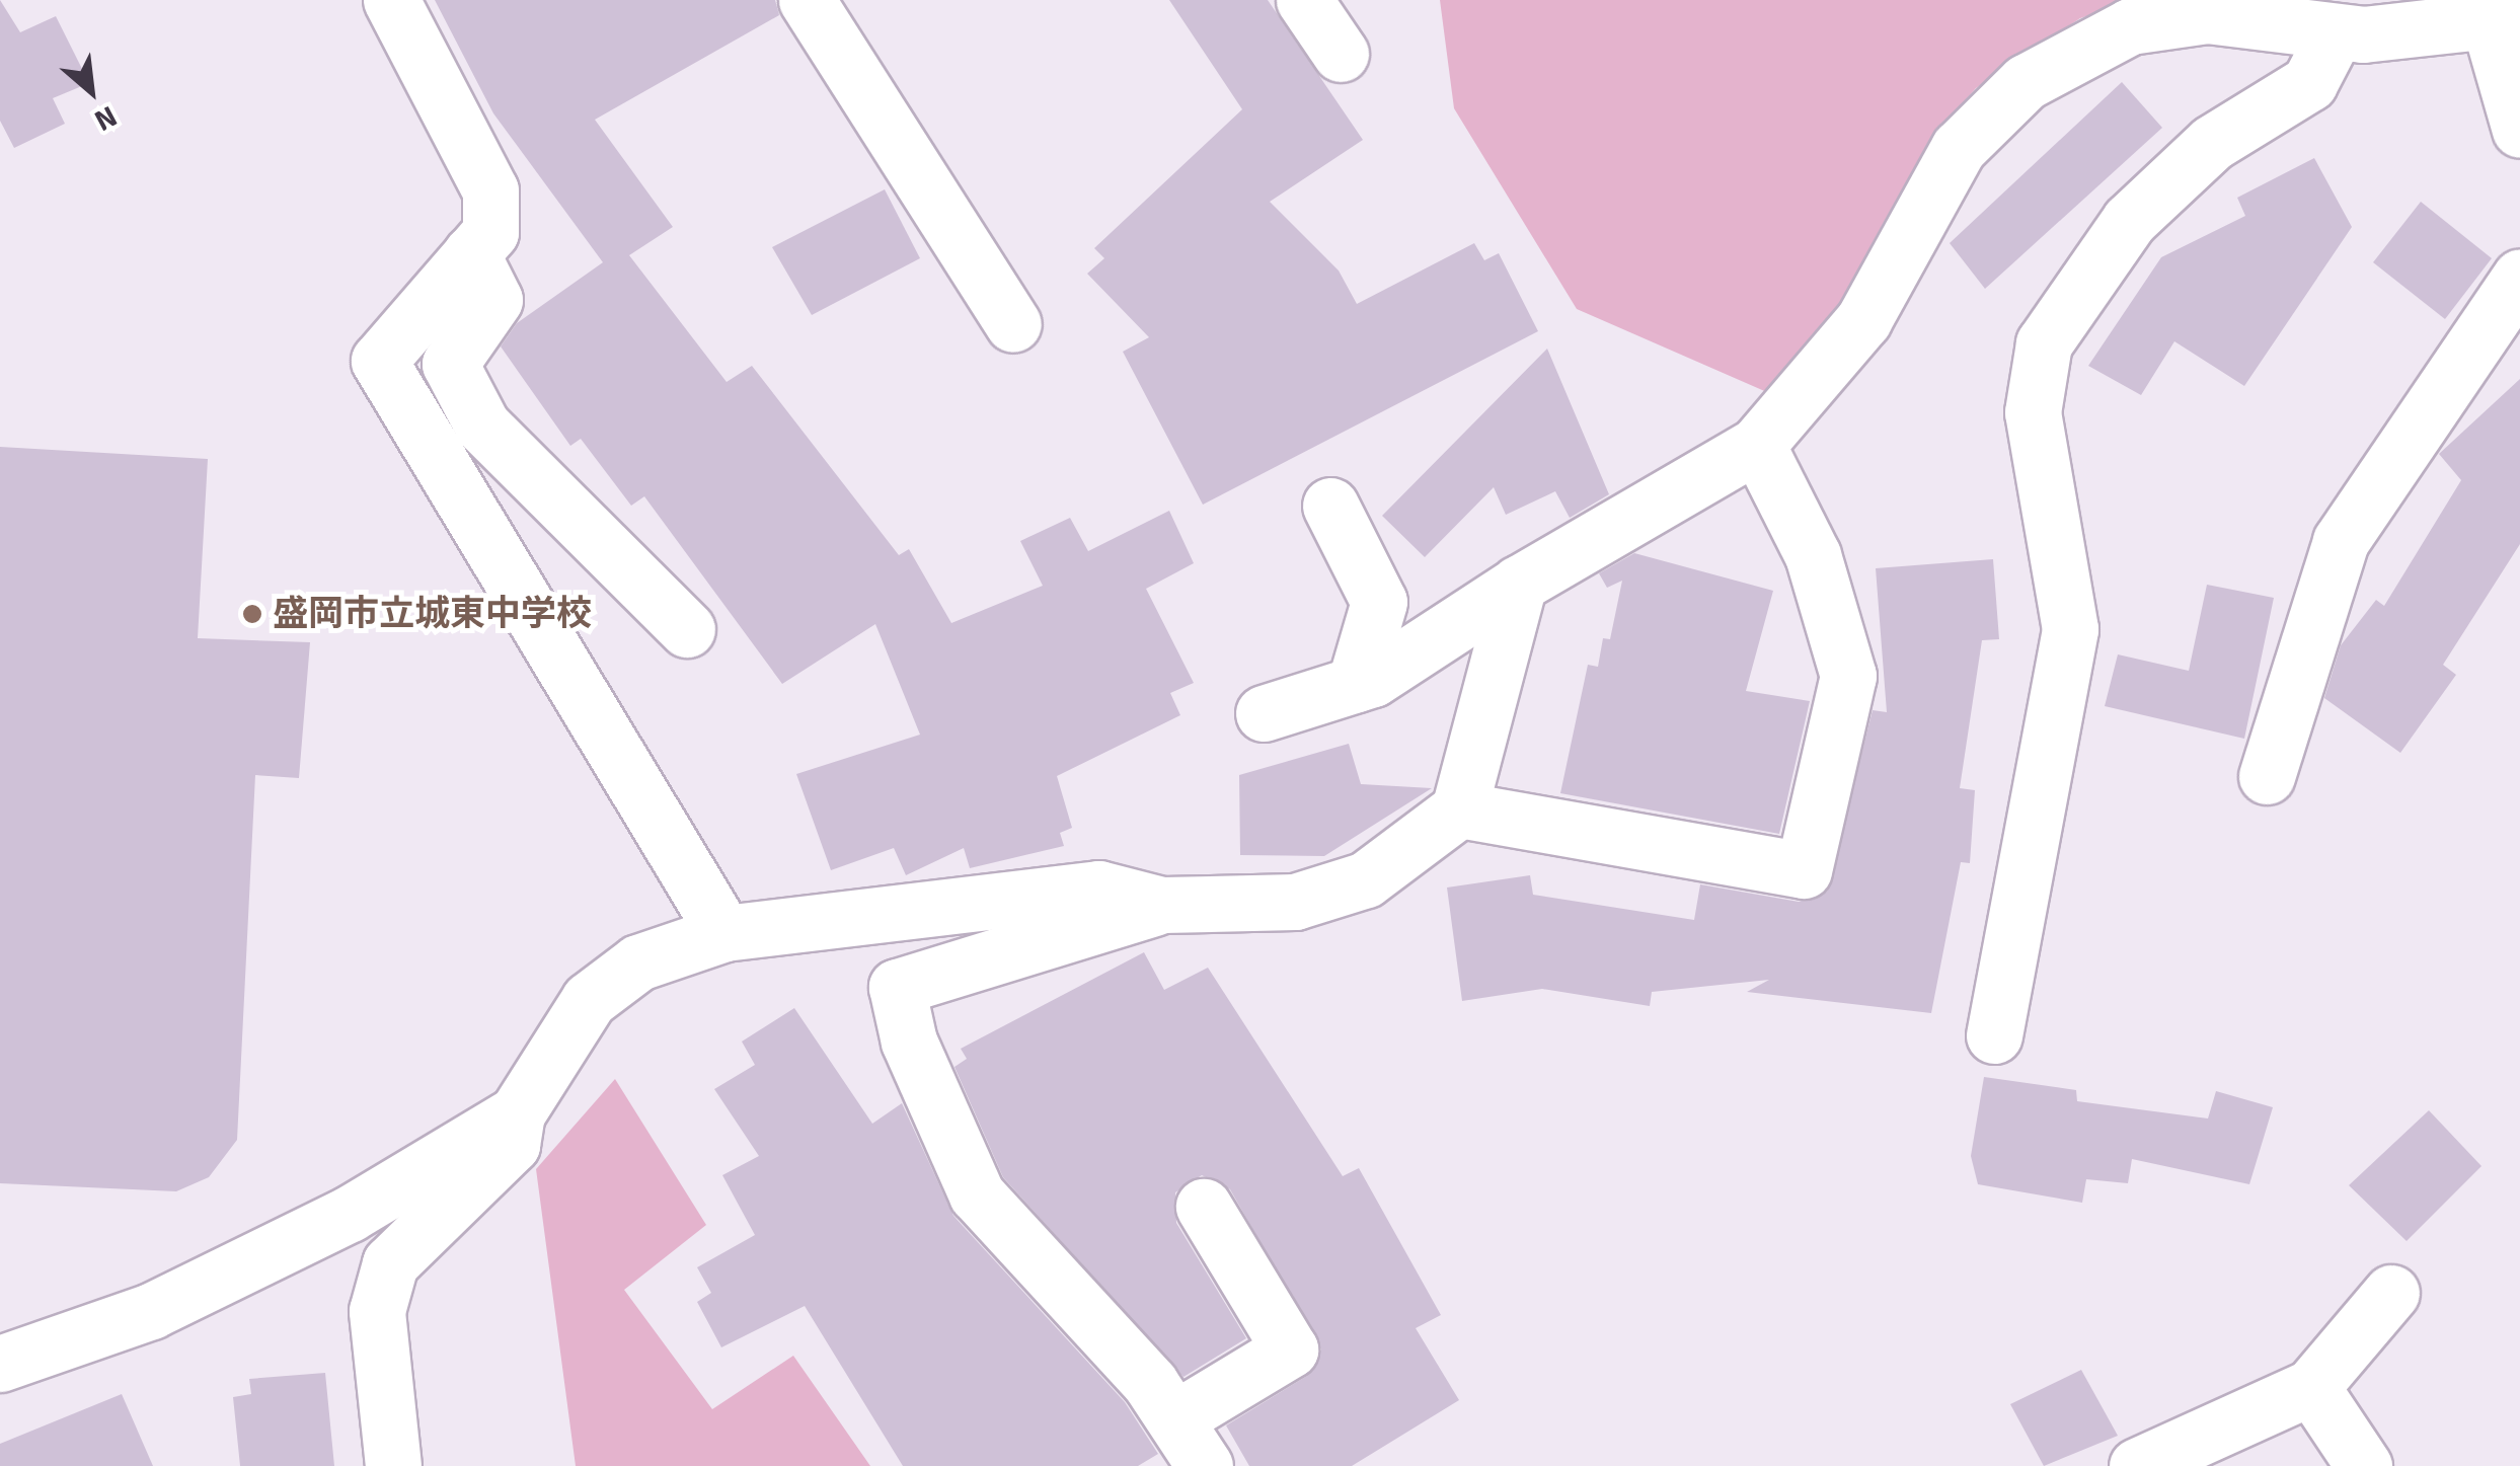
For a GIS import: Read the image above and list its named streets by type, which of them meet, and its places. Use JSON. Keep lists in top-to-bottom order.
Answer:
{
  "places": ["盛岡市立城東中学校"],
  "north": "bottom right"
}
